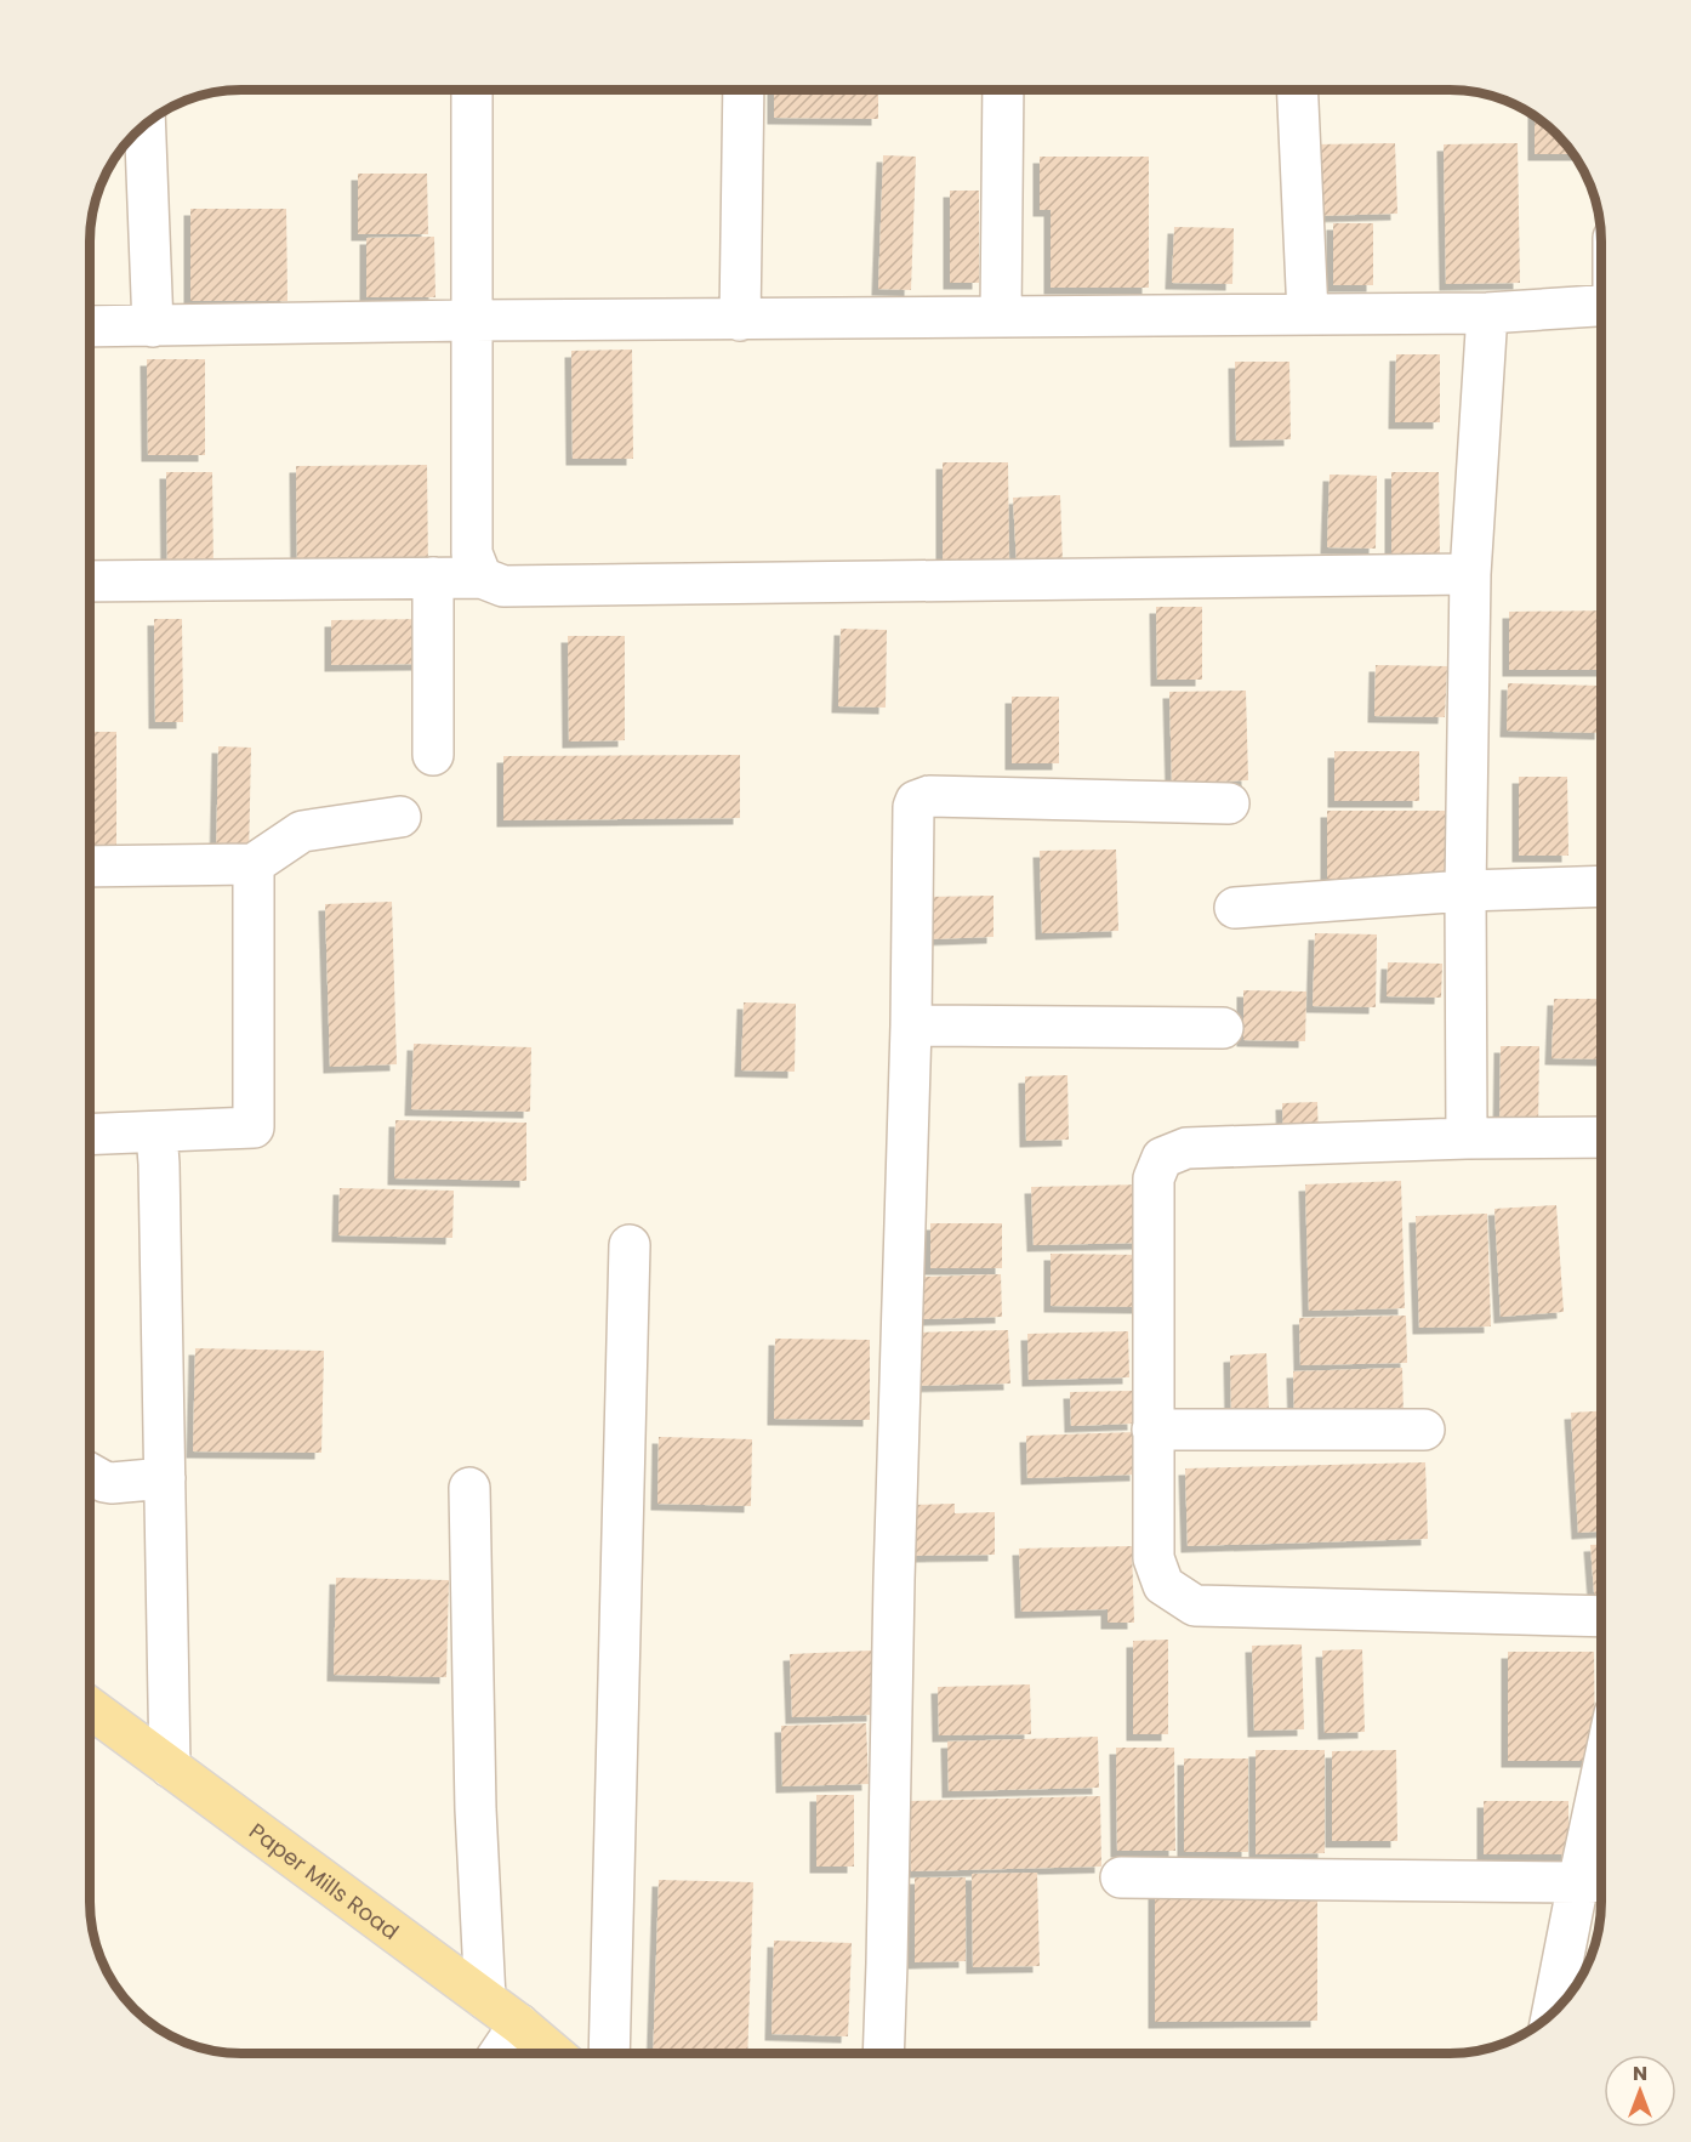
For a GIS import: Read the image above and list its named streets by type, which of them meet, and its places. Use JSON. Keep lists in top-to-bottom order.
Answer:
{
  "streets": {
    "main road": ["Paper Mills Road"]
  },
  "north": "top"
}
